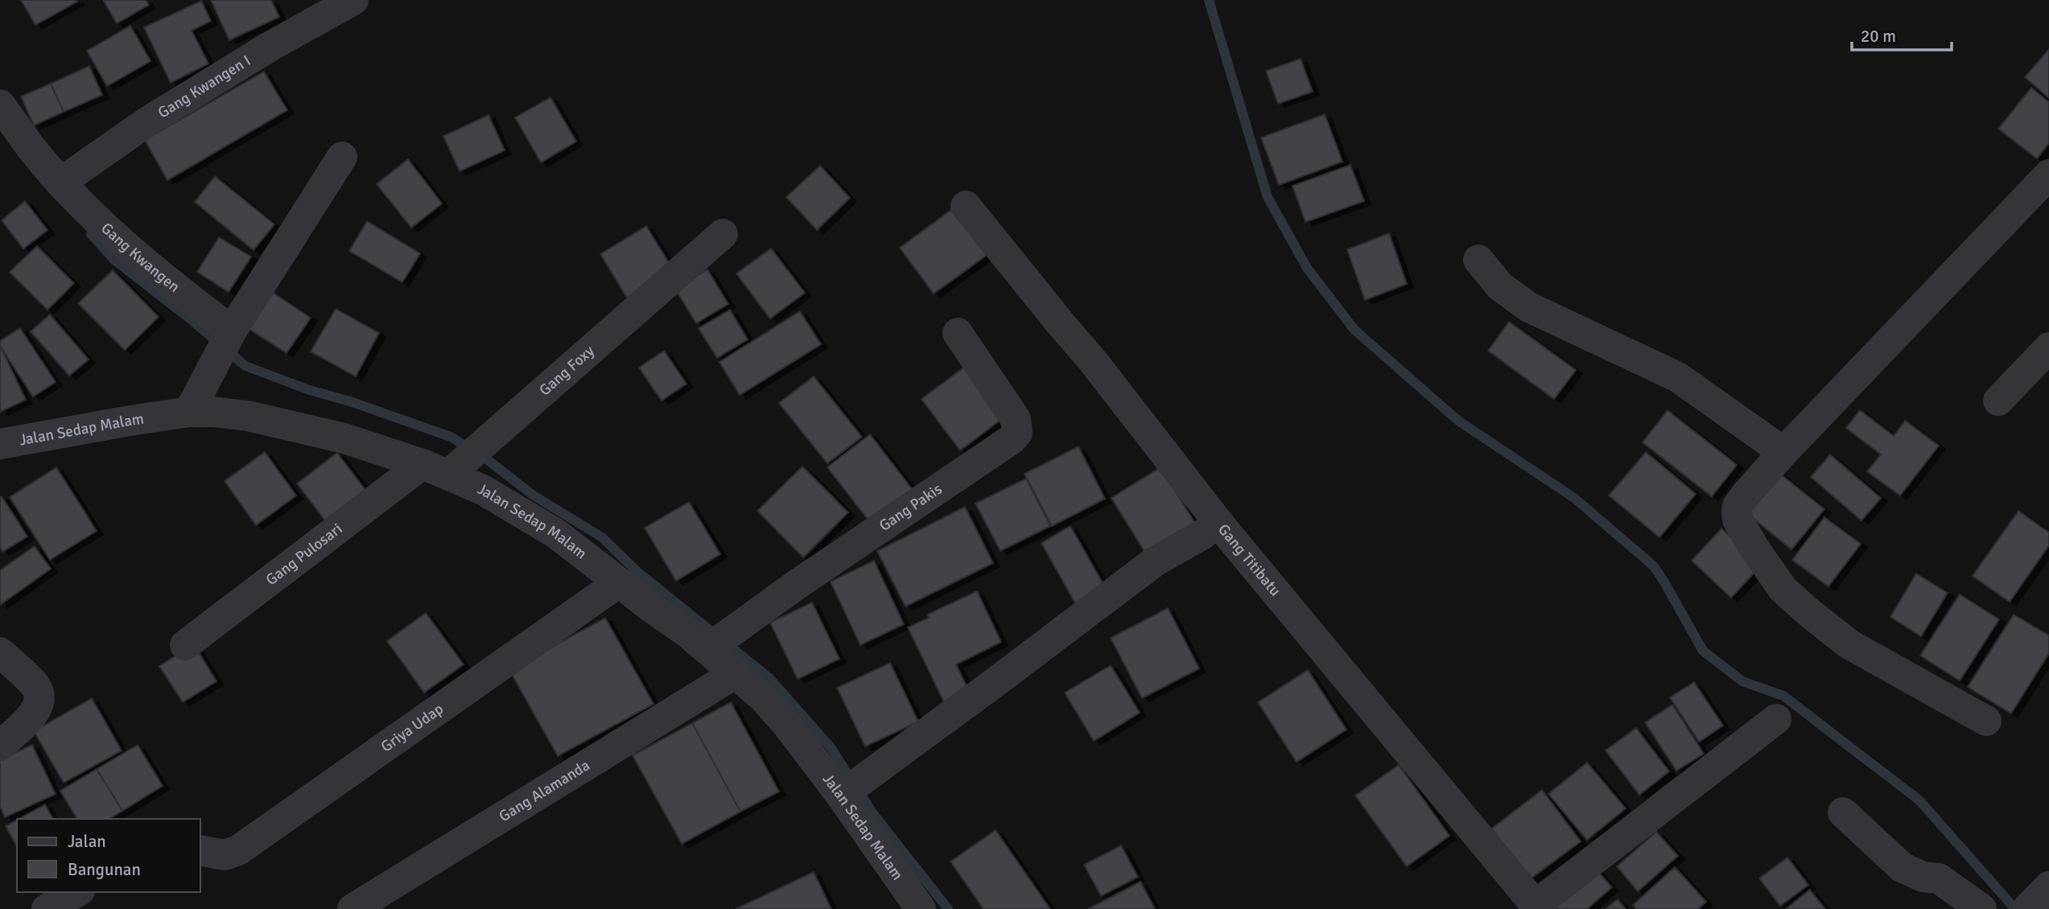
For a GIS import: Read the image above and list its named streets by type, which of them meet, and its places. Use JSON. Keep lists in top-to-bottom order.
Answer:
{
  "streets": {
    "street": [
      "Gang Kwangen I",
      "Gang Kwangen",
      "Gang Foxy",
      "Jalan Sedap Malam",
      "Gang Pakis",
      "Gang Pulosari",
      "Gang Titibatu",
      "Griya Udap",
      "Gang Alamanda"
    ]
  },
  "crossings": [
    ["Gang Kwangen I", "Gang Kwangen"],
    ["Gang Foxy", "Jalan Sedap Malam"],
    ["Gang Foxy", "Gang Pulosari"],
    ["Jalan Sedap Malam", "Gang Pakis"],
    ["Jalan Sedap Malam", "Gang Pulosari"],
    ["Jalan Sedap Malam", "Griya Udap"],
    ["Jalan Sedap Malam", "Gang Alamanda"]
  ],
  "legend": ["Jalan", "Bangunan"],
  "scale_bar": "20 m"
}
